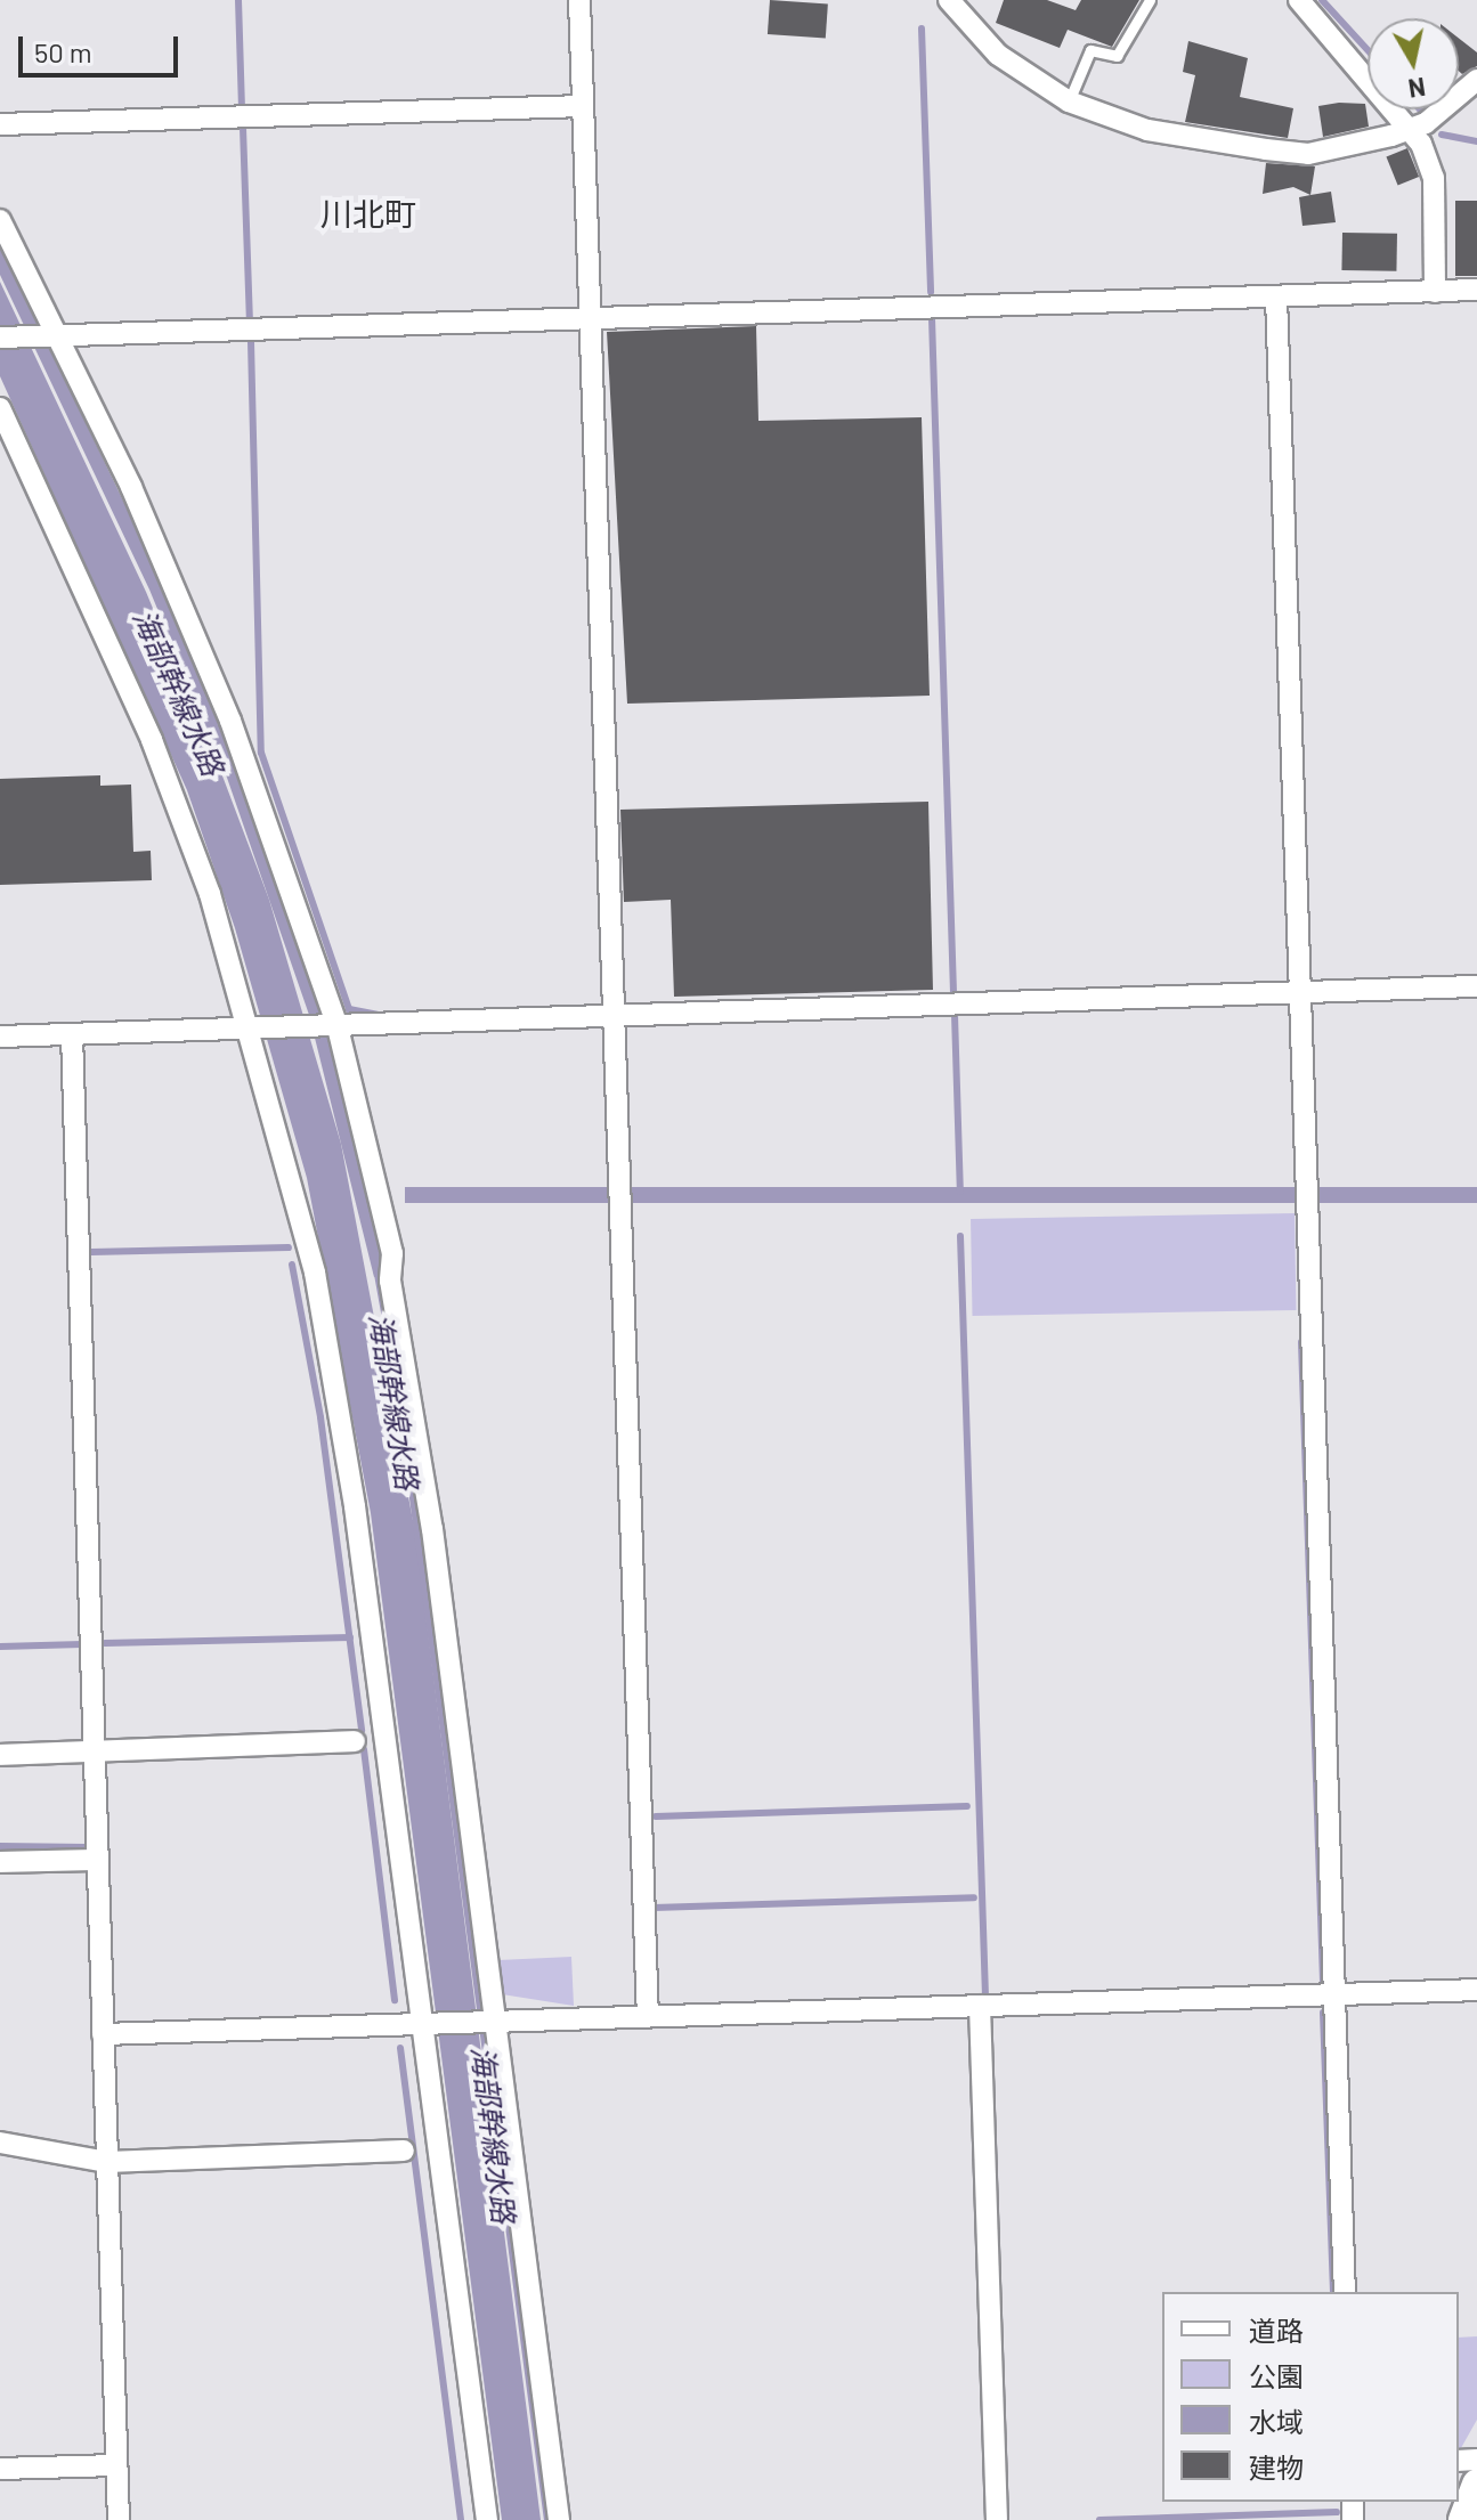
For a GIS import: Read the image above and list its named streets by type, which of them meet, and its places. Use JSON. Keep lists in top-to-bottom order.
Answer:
{
  "districts": ["川北町"],
  "water": ["海部幹線水路"],
  "legend": [
    "道路",
    "公園",
    "水域",
    "建物"
  ],
  "scale_bar": "50 m",
  "north": "bottom"
}
